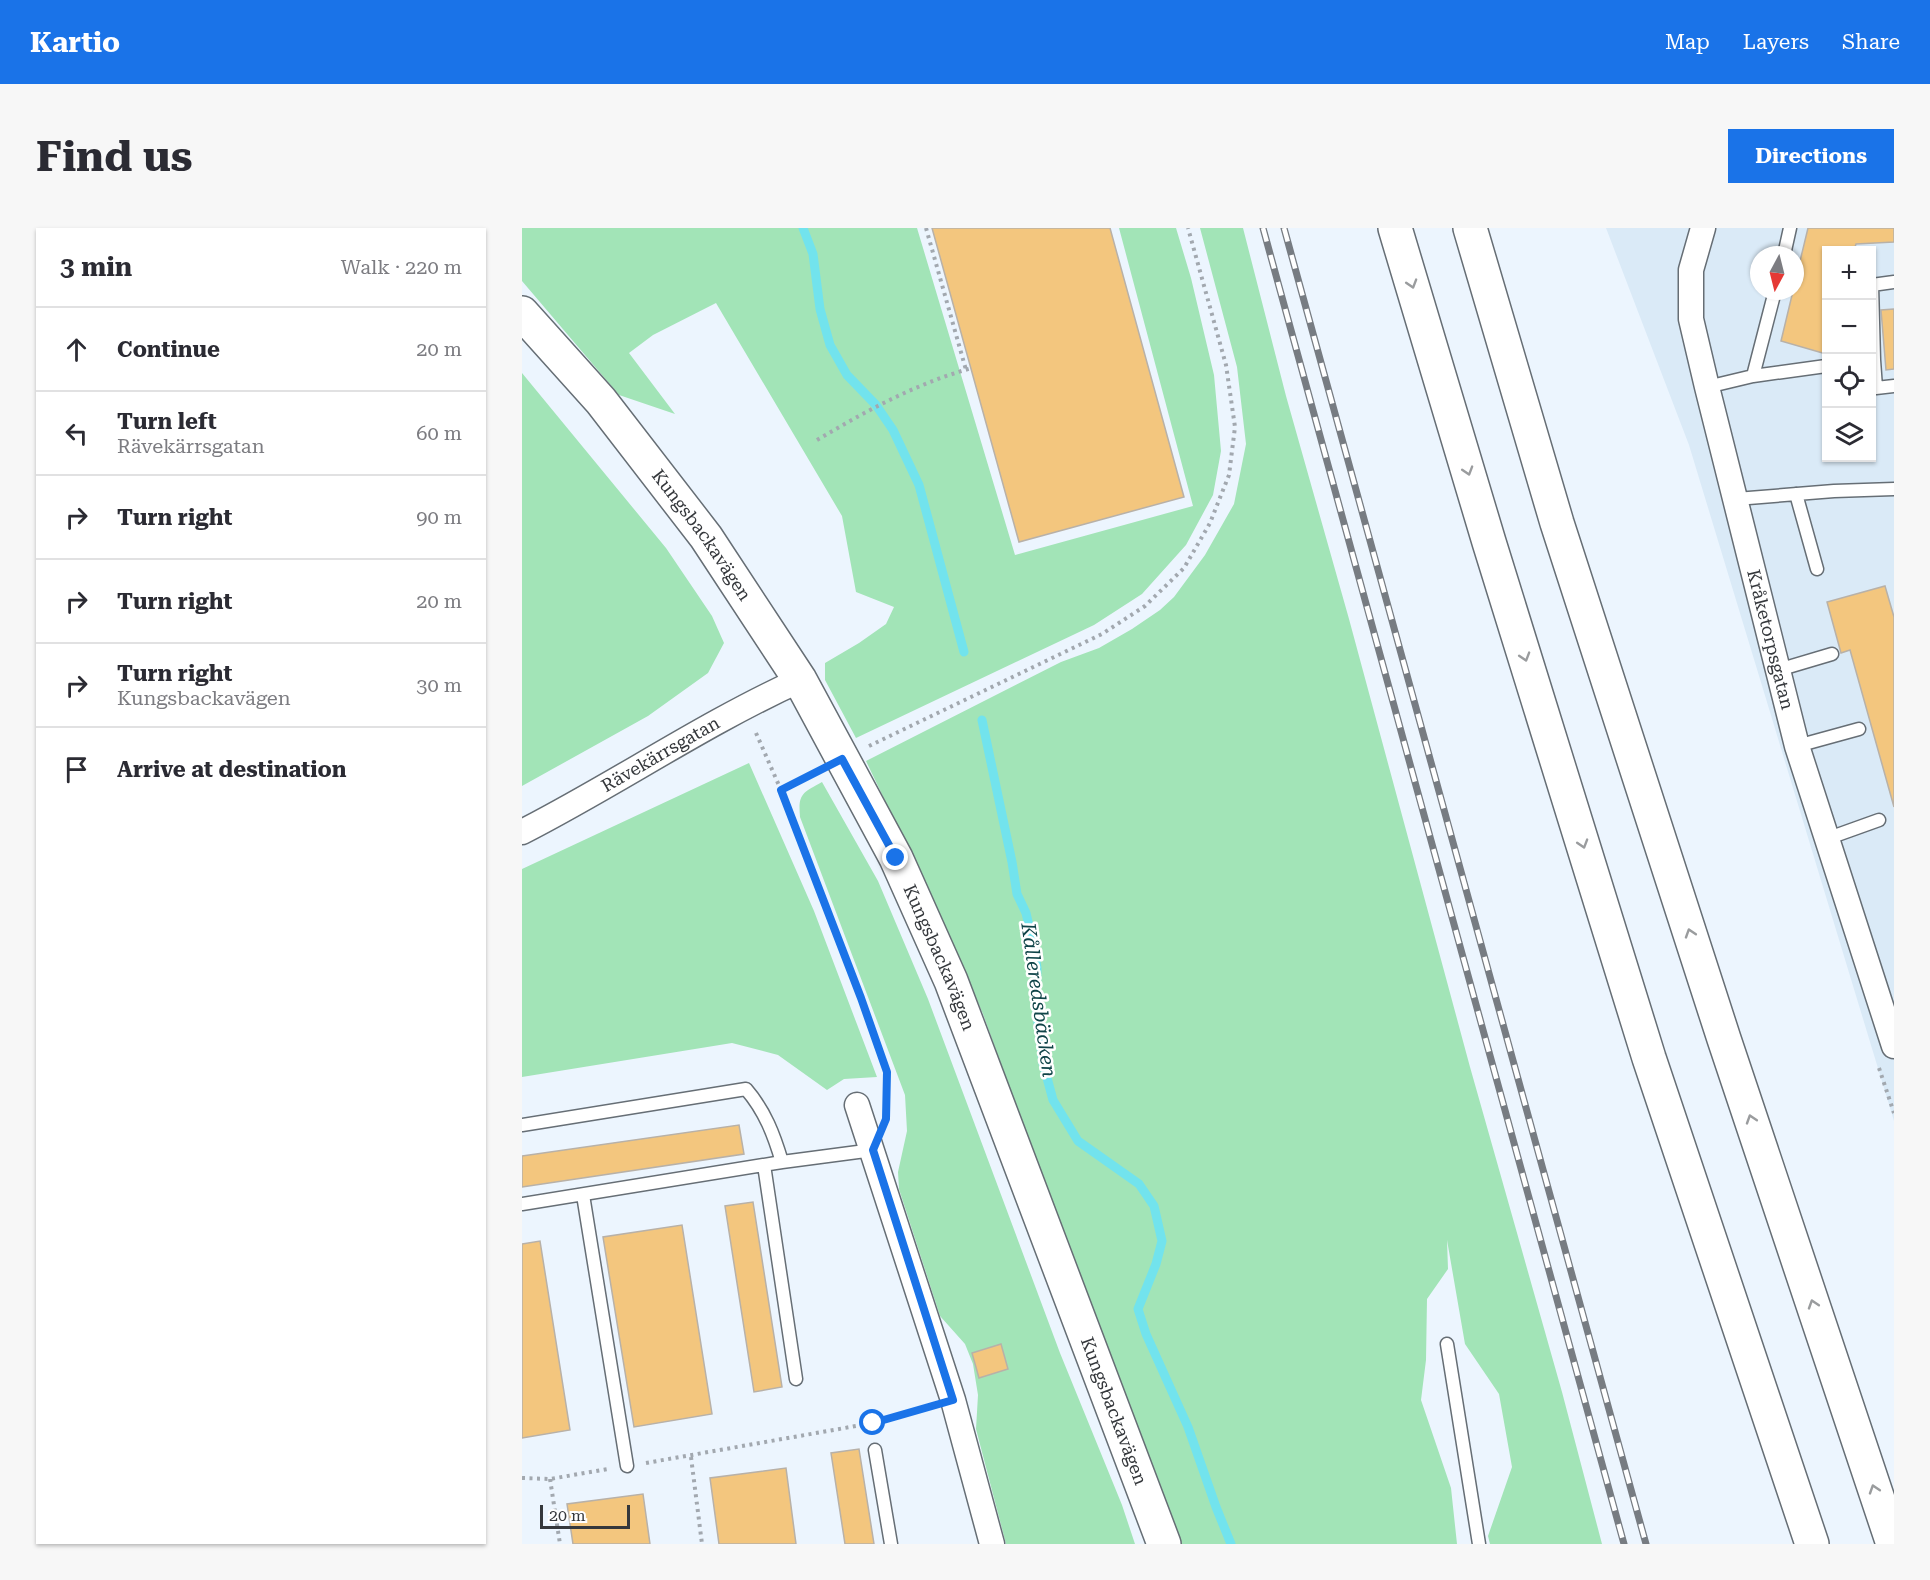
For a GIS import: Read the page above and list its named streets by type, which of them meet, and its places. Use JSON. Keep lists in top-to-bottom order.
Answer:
{
  "streets": {
    "main road": ["Kungsbackavägen"],
    "street": ["Kråketorpsgatan", "Rävekärrsgatan"]
  },
  "crossings": [
    ["Kungsbackavägen", "Rävekärrsgatan"]
  ],
  "water": ["Kålleredsbäcken"],
  "scale_bar": "20 m",
  "north": "bottom",
  "page": {
    "header": "Kartio",
    "nav": ["Map", "Layers", "Share"],
    "buttons": "Directions",
    "title": "Find us",
    "heading": ["3 min", "Walk · 220 m"],
    "map_buttons": ["+", "−"],
    "list": [
      ["Continue", "20 m"],
      ["Turn left", "Rävekärrsgatan", "60 m"],
      ["Turn right", "90 m"],
      ["Turn right", "20 m"],
      ["Turn right", "Kungsbackavägen", "30 m"],
      "Arrive at destination"
    ],
    "scale": "20 m"
  }
}
